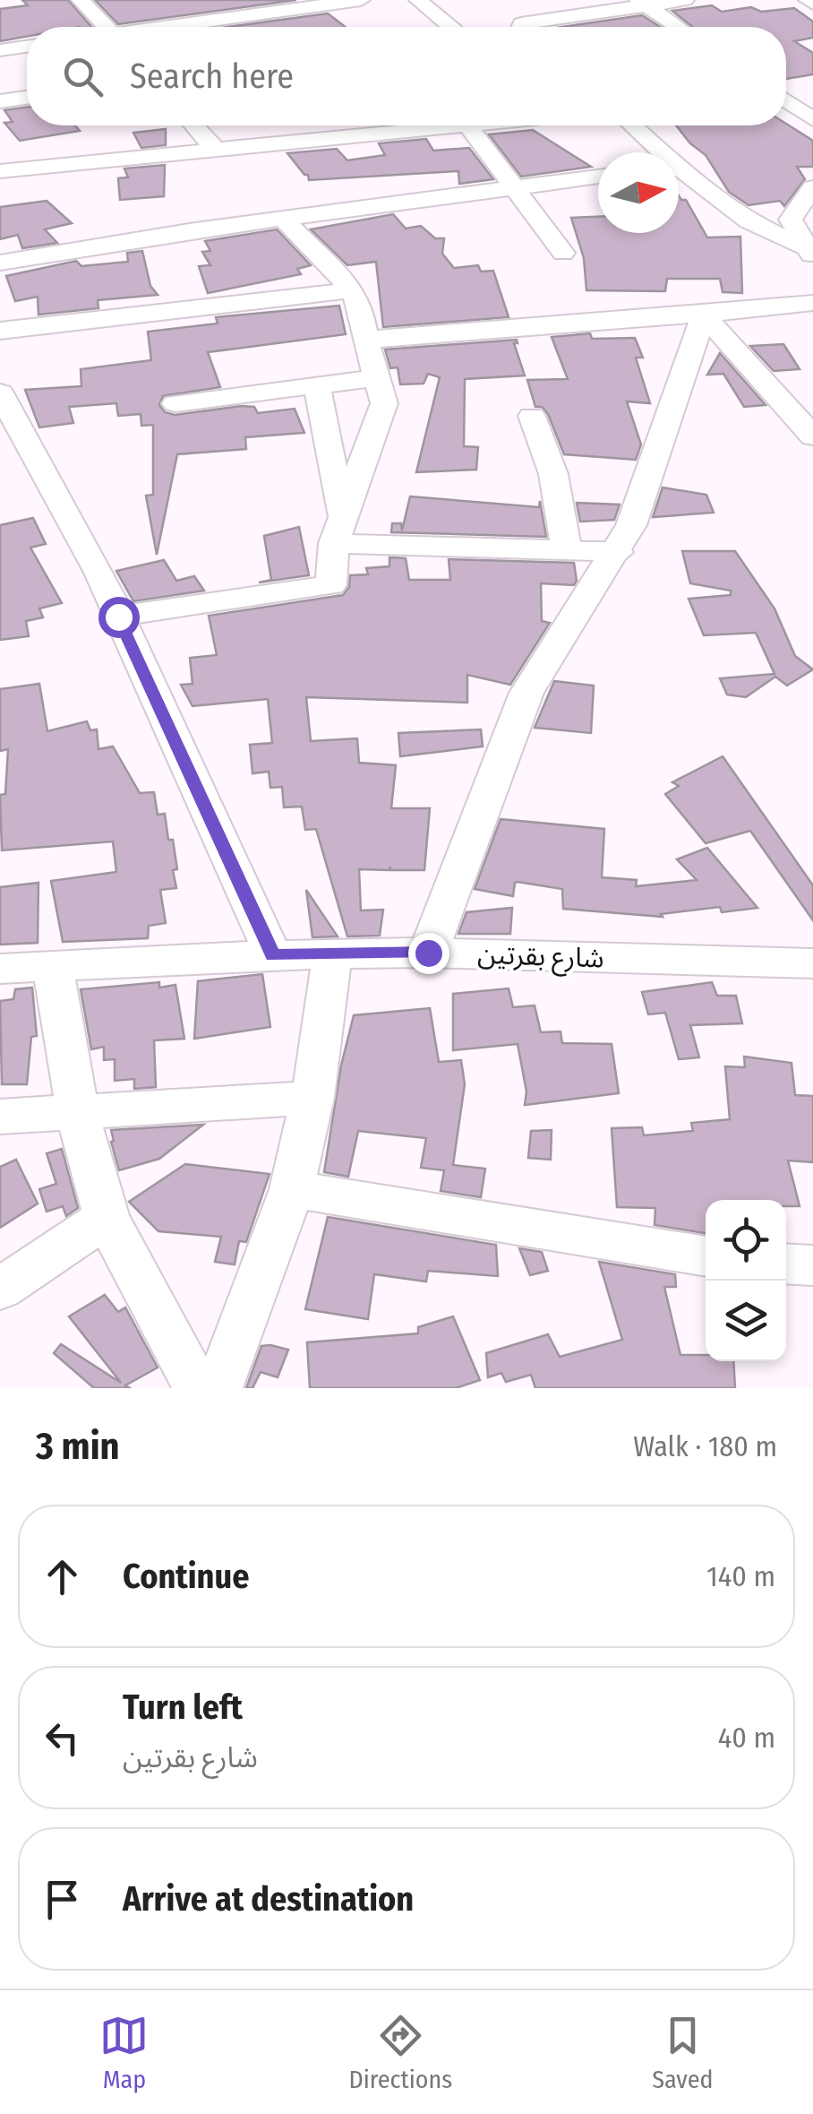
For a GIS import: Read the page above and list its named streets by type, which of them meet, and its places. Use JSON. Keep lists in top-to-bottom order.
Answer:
{
  "streets": {
    "street": ["شارع بقرتين"]
  },
  "north": "right",
  "page": {
    "search": "Search here",
    "heading": ["3 min", "Walk · 180 m"],
    "list": [
      ["Continue", "140 m"],
      ["Turn left", "شارع بقرتين", "40 m"],
      "Arrive at destination"
    ],
    "nav": ["Map", "Directions", "Saved"]
  }
}
